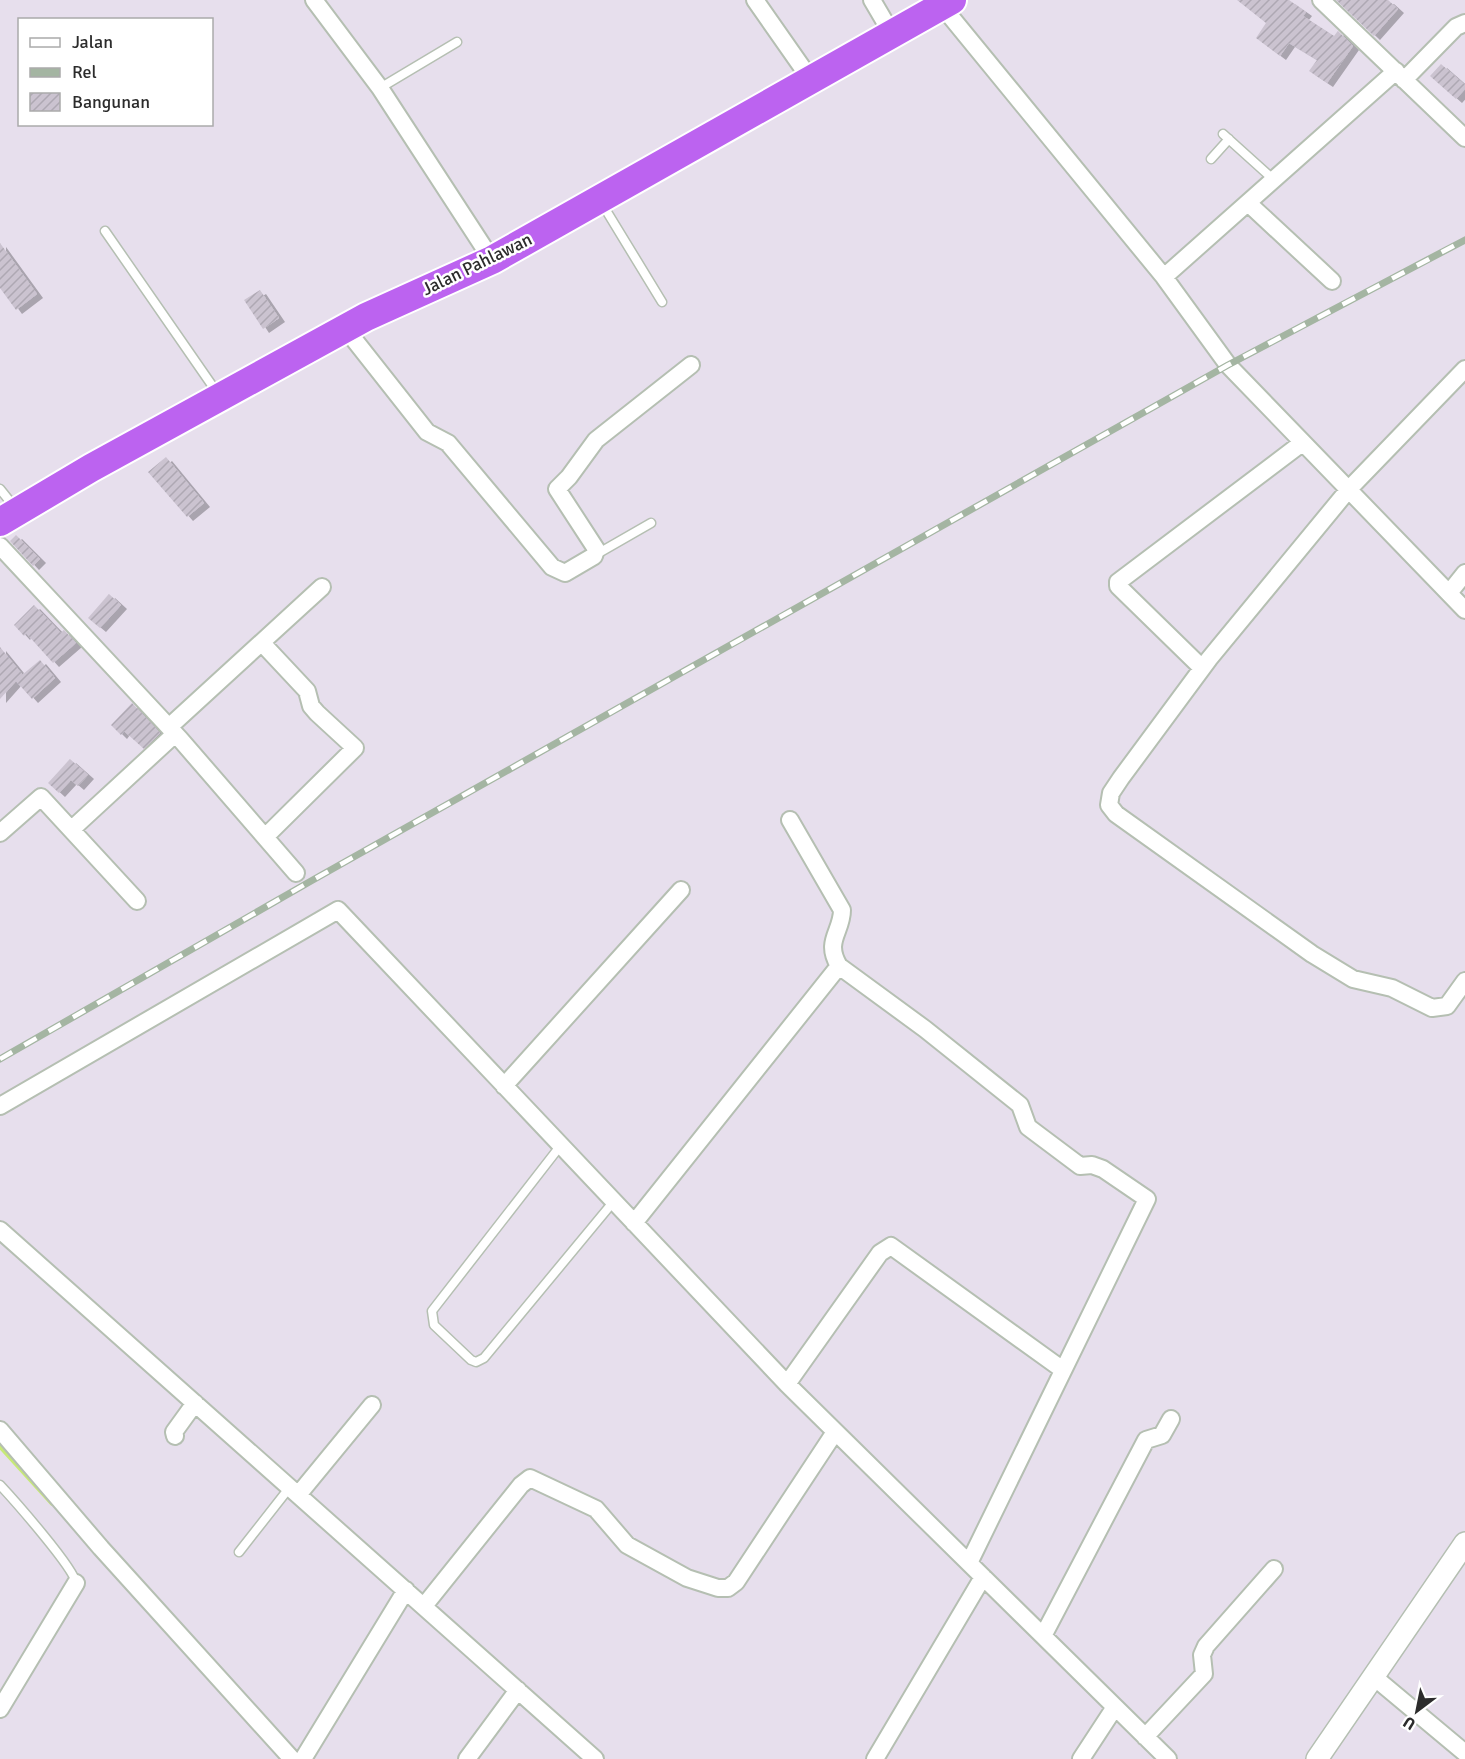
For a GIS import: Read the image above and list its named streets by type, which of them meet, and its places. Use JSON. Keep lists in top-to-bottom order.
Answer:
{
  "streets": {
    "highway": ["Jalan Pahlawan"]
  },
  "legend": ["Jalan", "Rel", "Bangunan"],
  "north": "bottom left"
}
